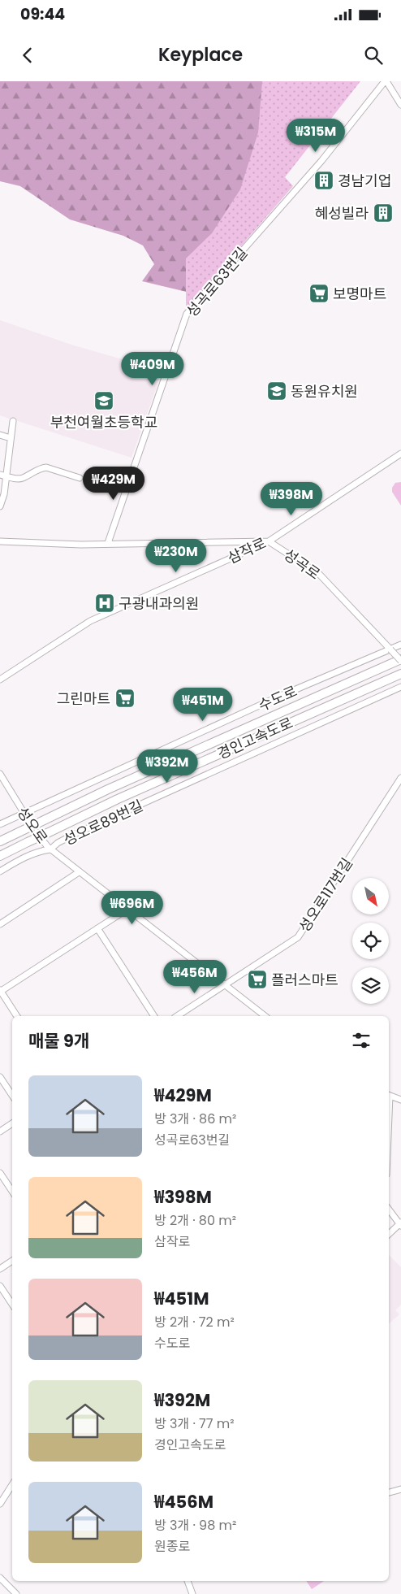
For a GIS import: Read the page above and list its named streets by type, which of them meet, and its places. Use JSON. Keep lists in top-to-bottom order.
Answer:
{
  "streets": {
    "highway": ["경인고속도로"],
    "street": [
      "성곡로63번길",
      "삼작로",
      "성곡로",
      "수도로",
      "성오로89번길",
      "성오로",
      "성오로117번길"
    ]
  },
  "crossings": [
    ["성곡로63번길", "성곡로"],
    ["삼작로", "성곡로"],
    ["성곡로", "수도로"],
    ["성곡로", "경인고속도로"],
    ["수도로", "성오로"],
    ["성오로89번길", "성오로"],
    ["성오로", "성오로117번길"]
  ],
  "places": {
    "building": ["경남기업", "혜성빌라"],
    "supermarket": ["보명마트", "그린마트", "플러스마트"],
    "school or university": ["동원유치원", "부천여월초등학교"],
    "hospital": ["구광내과의원"]
  },
  "north": "bottom right",
  "page": {
    "status": "09:44",
    "header": "Keyplace",
    "price": [
      "₩315M",
      "₩409M",
      "₩429M",
      "₩398M",
      "₩230M",
      "₩451M",
      "₩392M",
      "₩696M",
      "₩456M"
    ],
    "heading": "매물 9개",
    "list": [
      {
        "name": "₩429M",
        "note": "방 3개 · 86 m² · 성곡로63번길"
      },
      {
        "name": "₩398M",
        "note": "방 2개 · 80 m² · 삼작로"
      },
      {
        "name": "₩451M",
        "note": "방 2개 · 72 m² · 수도로"
      },
      {
        "name": "₩392M",
        "note": "방 3개 · 77 m² · 경인고속도로"
      },
      {
        "name": "₩456M",
        "note": "방 3개 · 98 m² · 원종로"
      }
    ]
  }
}
